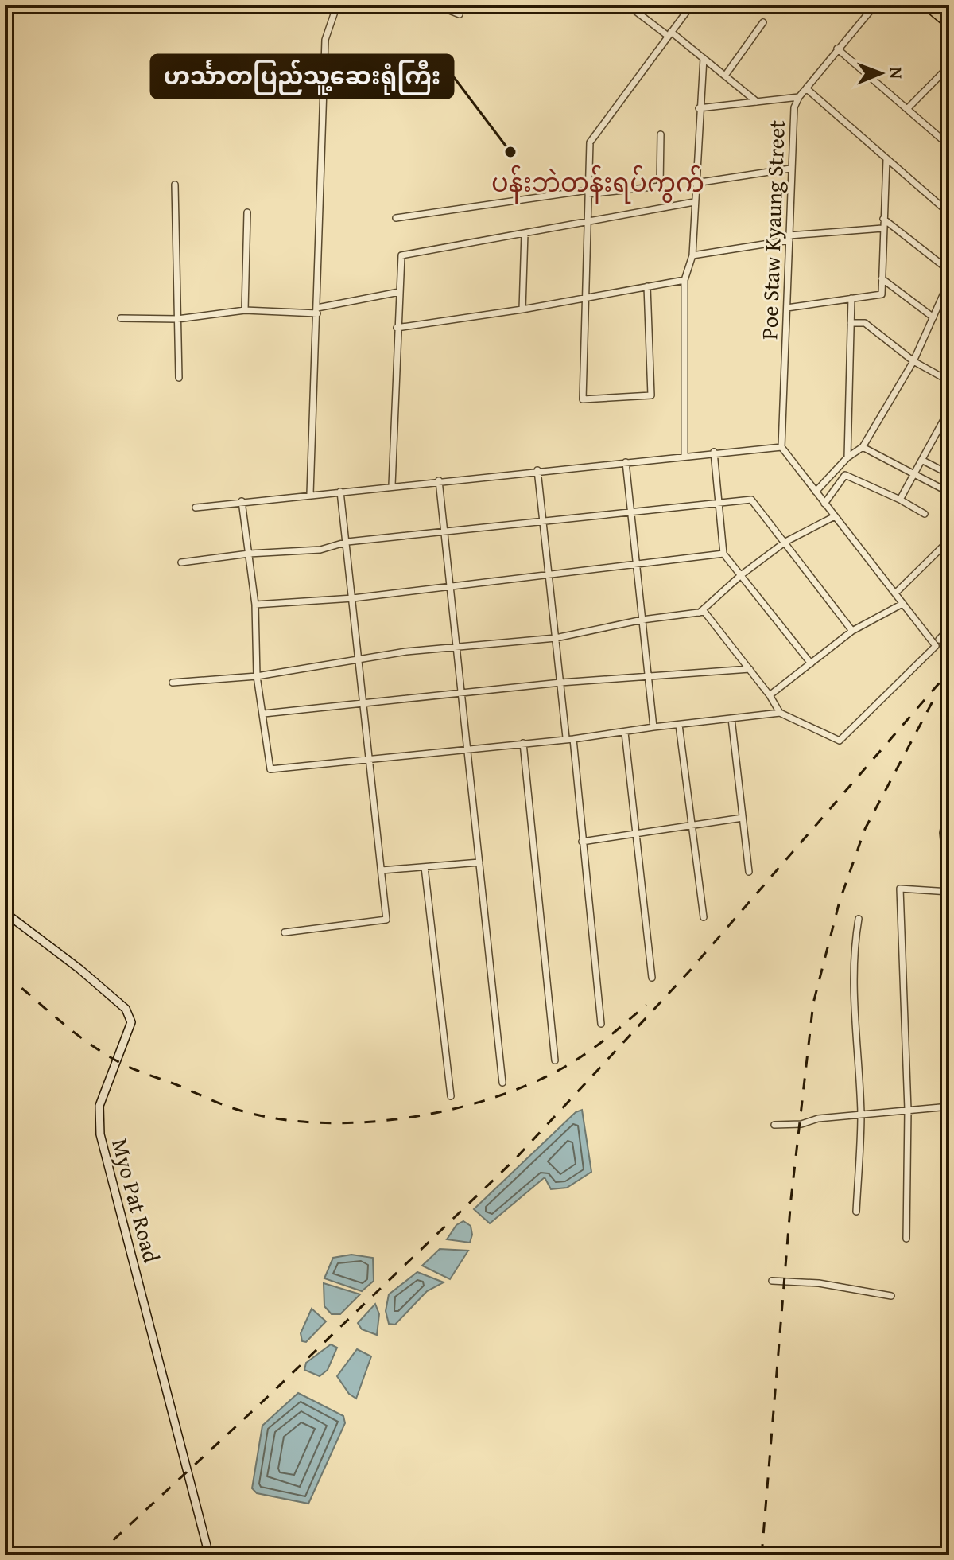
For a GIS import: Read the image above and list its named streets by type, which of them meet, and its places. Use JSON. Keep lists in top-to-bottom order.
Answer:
{
  "streets": {
    "main road": ["Myo Pat Road"],
    "street": ["Poe Staw Kyaung Street"]
  },
  "districts": ["ပန်းဘဲတန်းရပ်ကွက်"],
  "places": ["ဟင်္သာတပြည်သူ့ဆေးရုံကြီး"],
  "north": "right"
}
